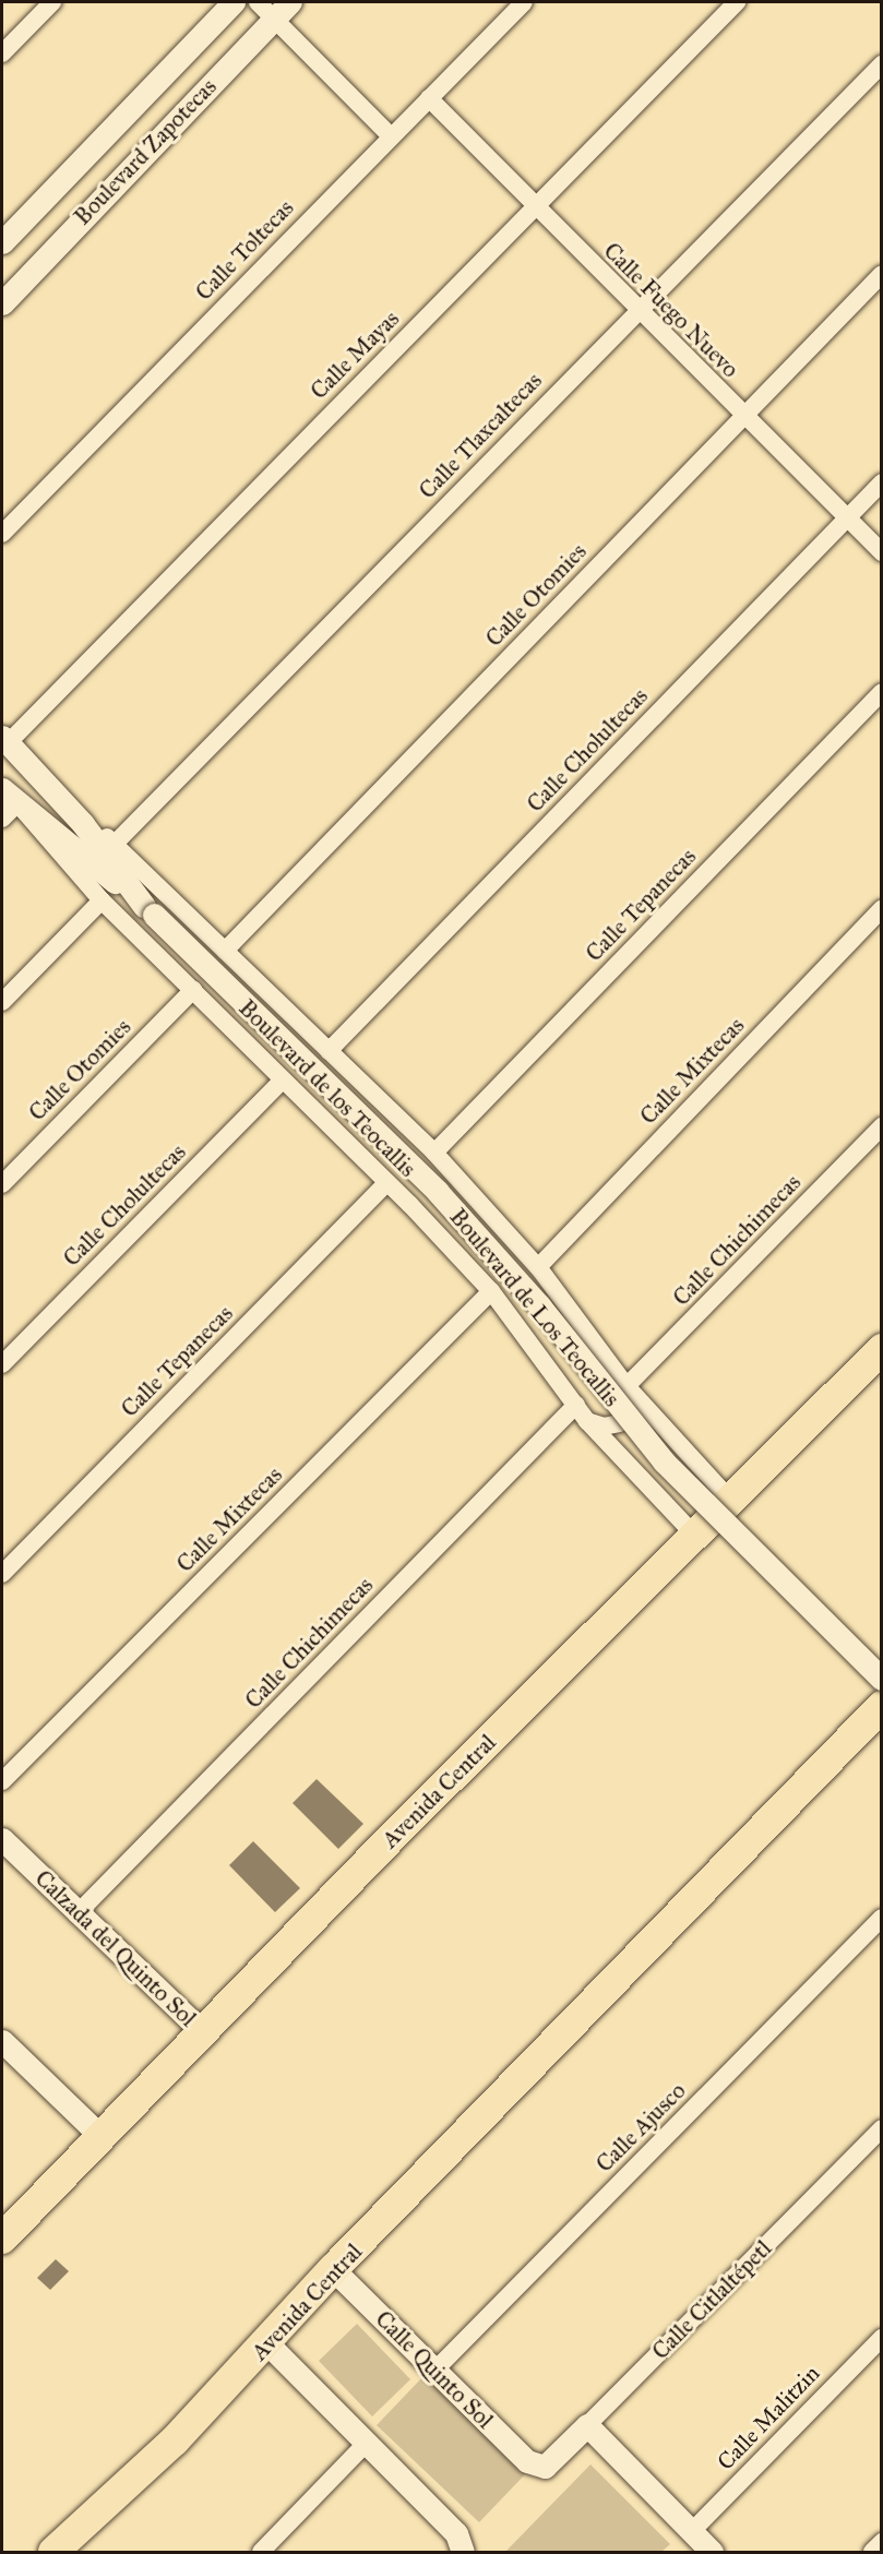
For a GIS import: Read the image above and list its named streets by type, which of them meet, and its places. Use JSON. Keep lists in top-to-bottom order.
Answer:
{
  "streets": {
    "highway": ["Avenida Central"],
    "street": [
      "Boulevard Zapotecas",
      "Calle Toltecas",
      "Calle Fuego Nuevo",
      "Calle Mayas",
      "Calle Tlaxcaltecas",
      "Calle Otomies",
      "Calle Cholultecas",
      "Calle Tepanecas",
      "Calle Mixtecas",
      "Boulevard de los Teocallis",
      "Calle Chichimecas",
      "Boulevard de Los Teocallis",
      "Calzada del Quinto Sol",
      "Calle Ajusco",
      "Calle Citlaltépetl",
      "Calle Quinto Sol",
      "Calle Malitzin"
    ]
  },
  "crossings": [
    ["Calle Toltecas", "Calle Fuego Nuevo"],
    ["Calle Fuego Nuevo", "Calle Mayas"],
    ["Calle Fuego Nuevo", "Calle Tlaxcaltecas"],
    ["Calle Fuego Nuevo", "Calle Otomies"],
    ["Calle Fuego Nuevo", "Calle Cholultecas"],
    ["Calle Tlaxcaltecas", "Boulevard de los Teocallis"],
    ["Calle Otomies", "Boulevard de los Teocallis"],
    ["Calle Cholultecas", "Boulevard de los Teocallis"],
    ["Calle Tepanecas", "Boulevard de los Teocallis"],
    ["Calle Mixtecas", "Boulevard de los Teocallis"],
    ["Boulevard de los Teocallis", "Calle Chichimecas"],
    ["Boulevard de los Teocallis", "Avenida Central"],
    ["Calle Chichimecas", "Calzada del Quinto Sol"],
    ["Avenida Central", "Calzada del Quinto Sol"],
    ["Avenida Central", "Calle Quinto Sol"],
    ["Calle Ajusco", "Calle Quinto Sol"],
    ["Calle Citlaltépetl", "Calle Quinto Sol"]
  ]
}
